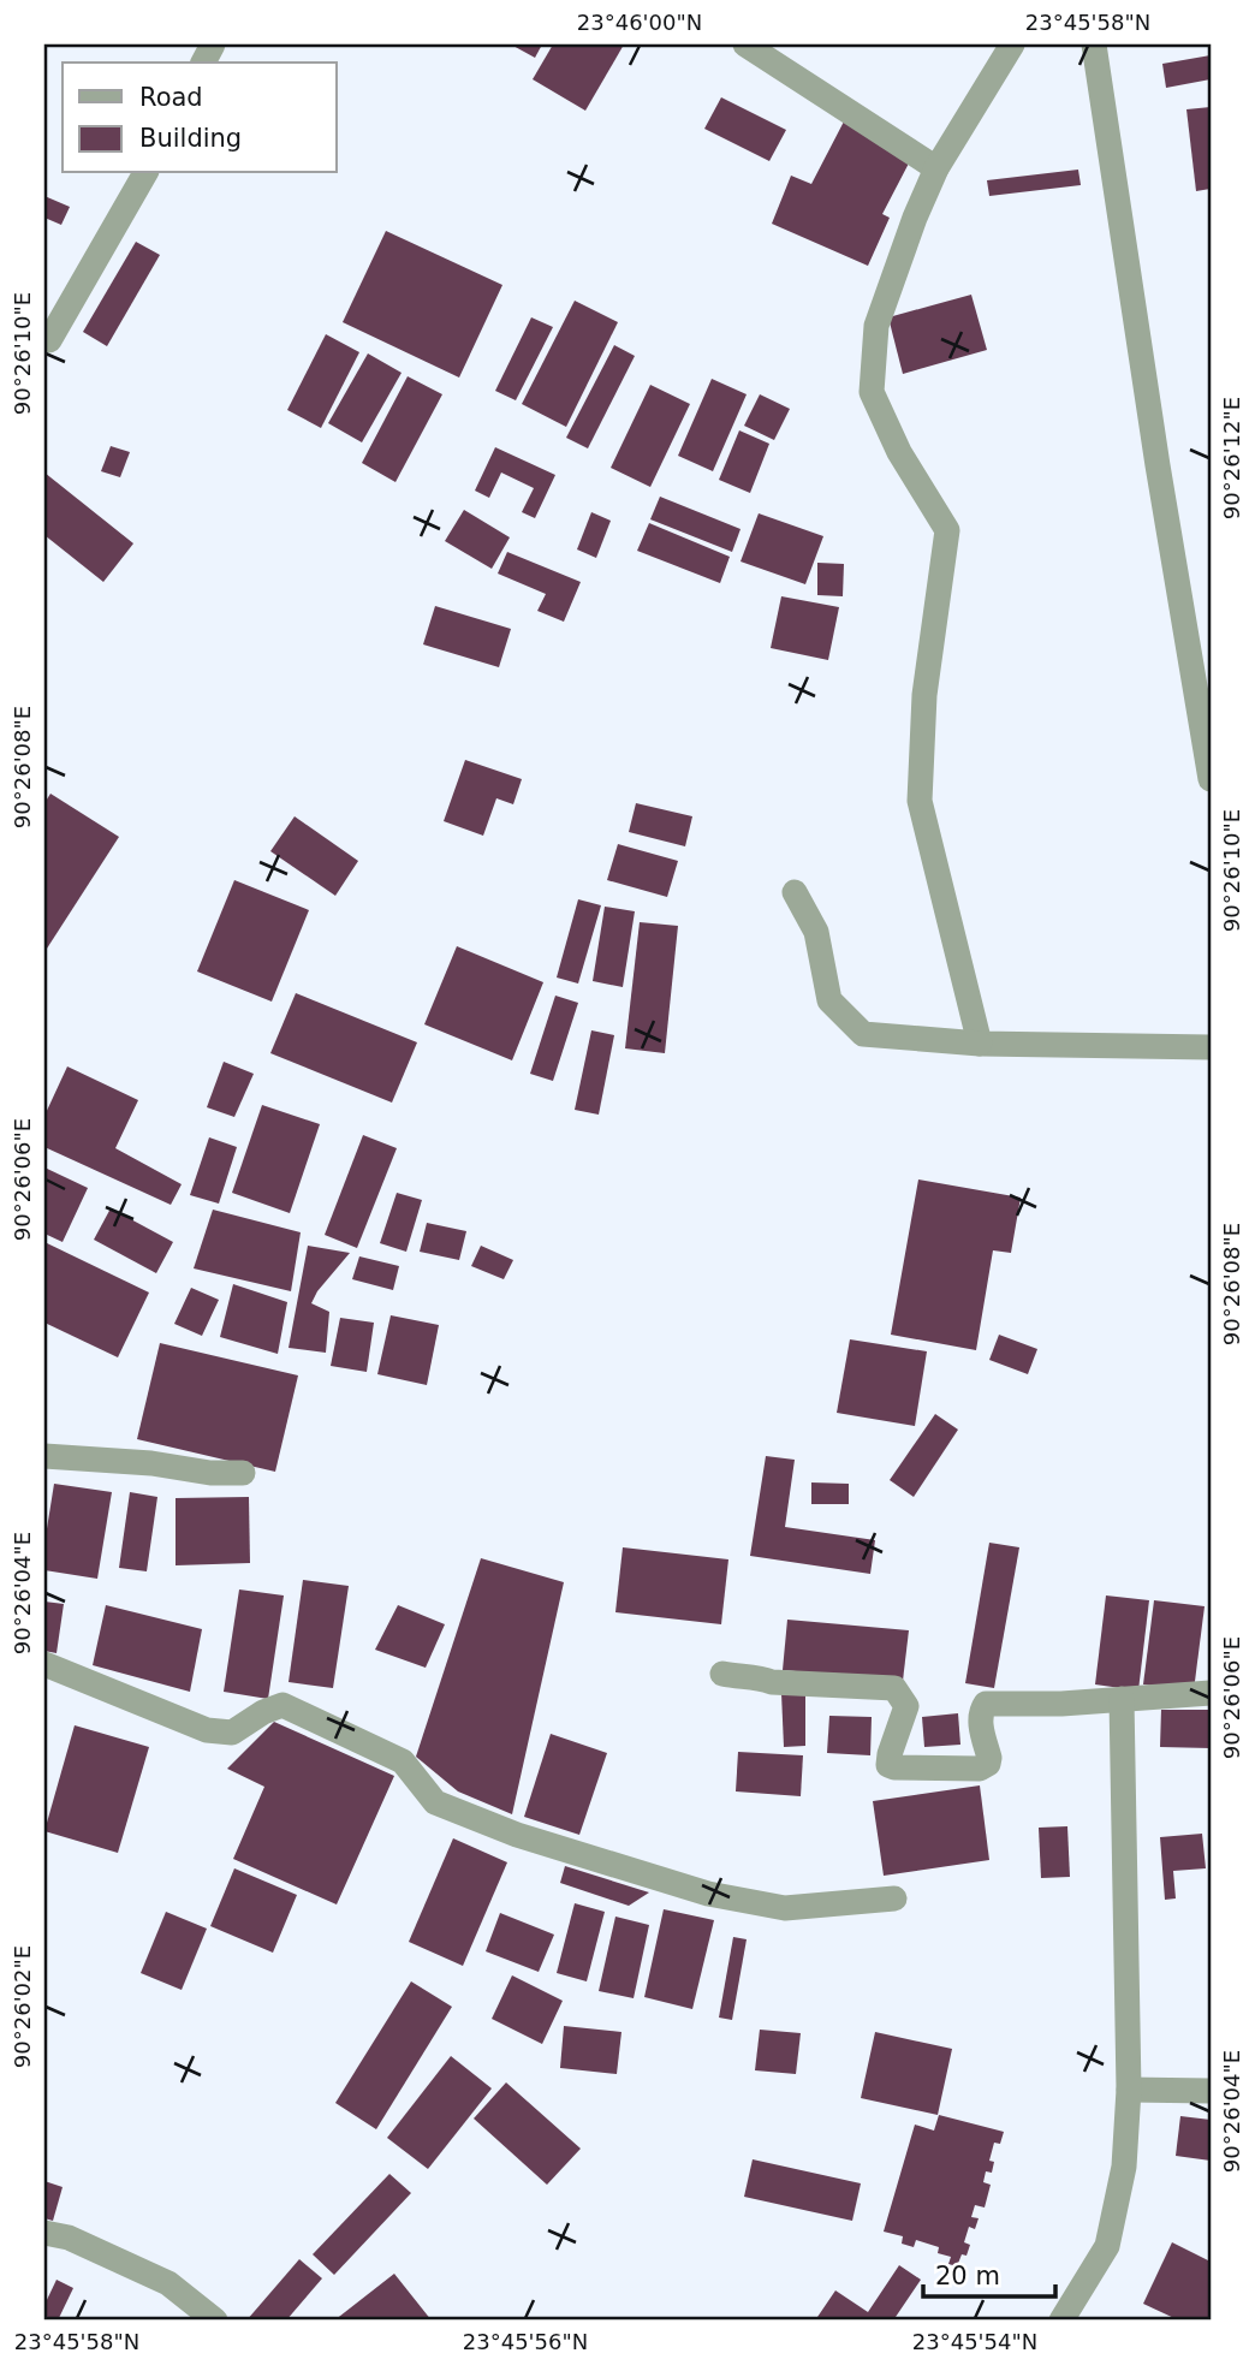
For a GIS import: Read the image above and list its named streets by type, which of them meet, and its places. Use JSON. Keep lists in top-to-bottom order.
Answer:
{
  "legend": ["Road", "Building"],
  "scale_bar": "20 m",
  "coordinates": [
    "23°46'00\"N",
    "23°45'58\"N",
    "90°26'10\"E",
    "90°26'12\"E",
    "90°26'08\"E",
    "90°26'06\"E",
    "90°26'04\"E",
    "90°26'02\"E",
    "23°45'56\"N",
    "23°45'54\"N"
  ]
}
